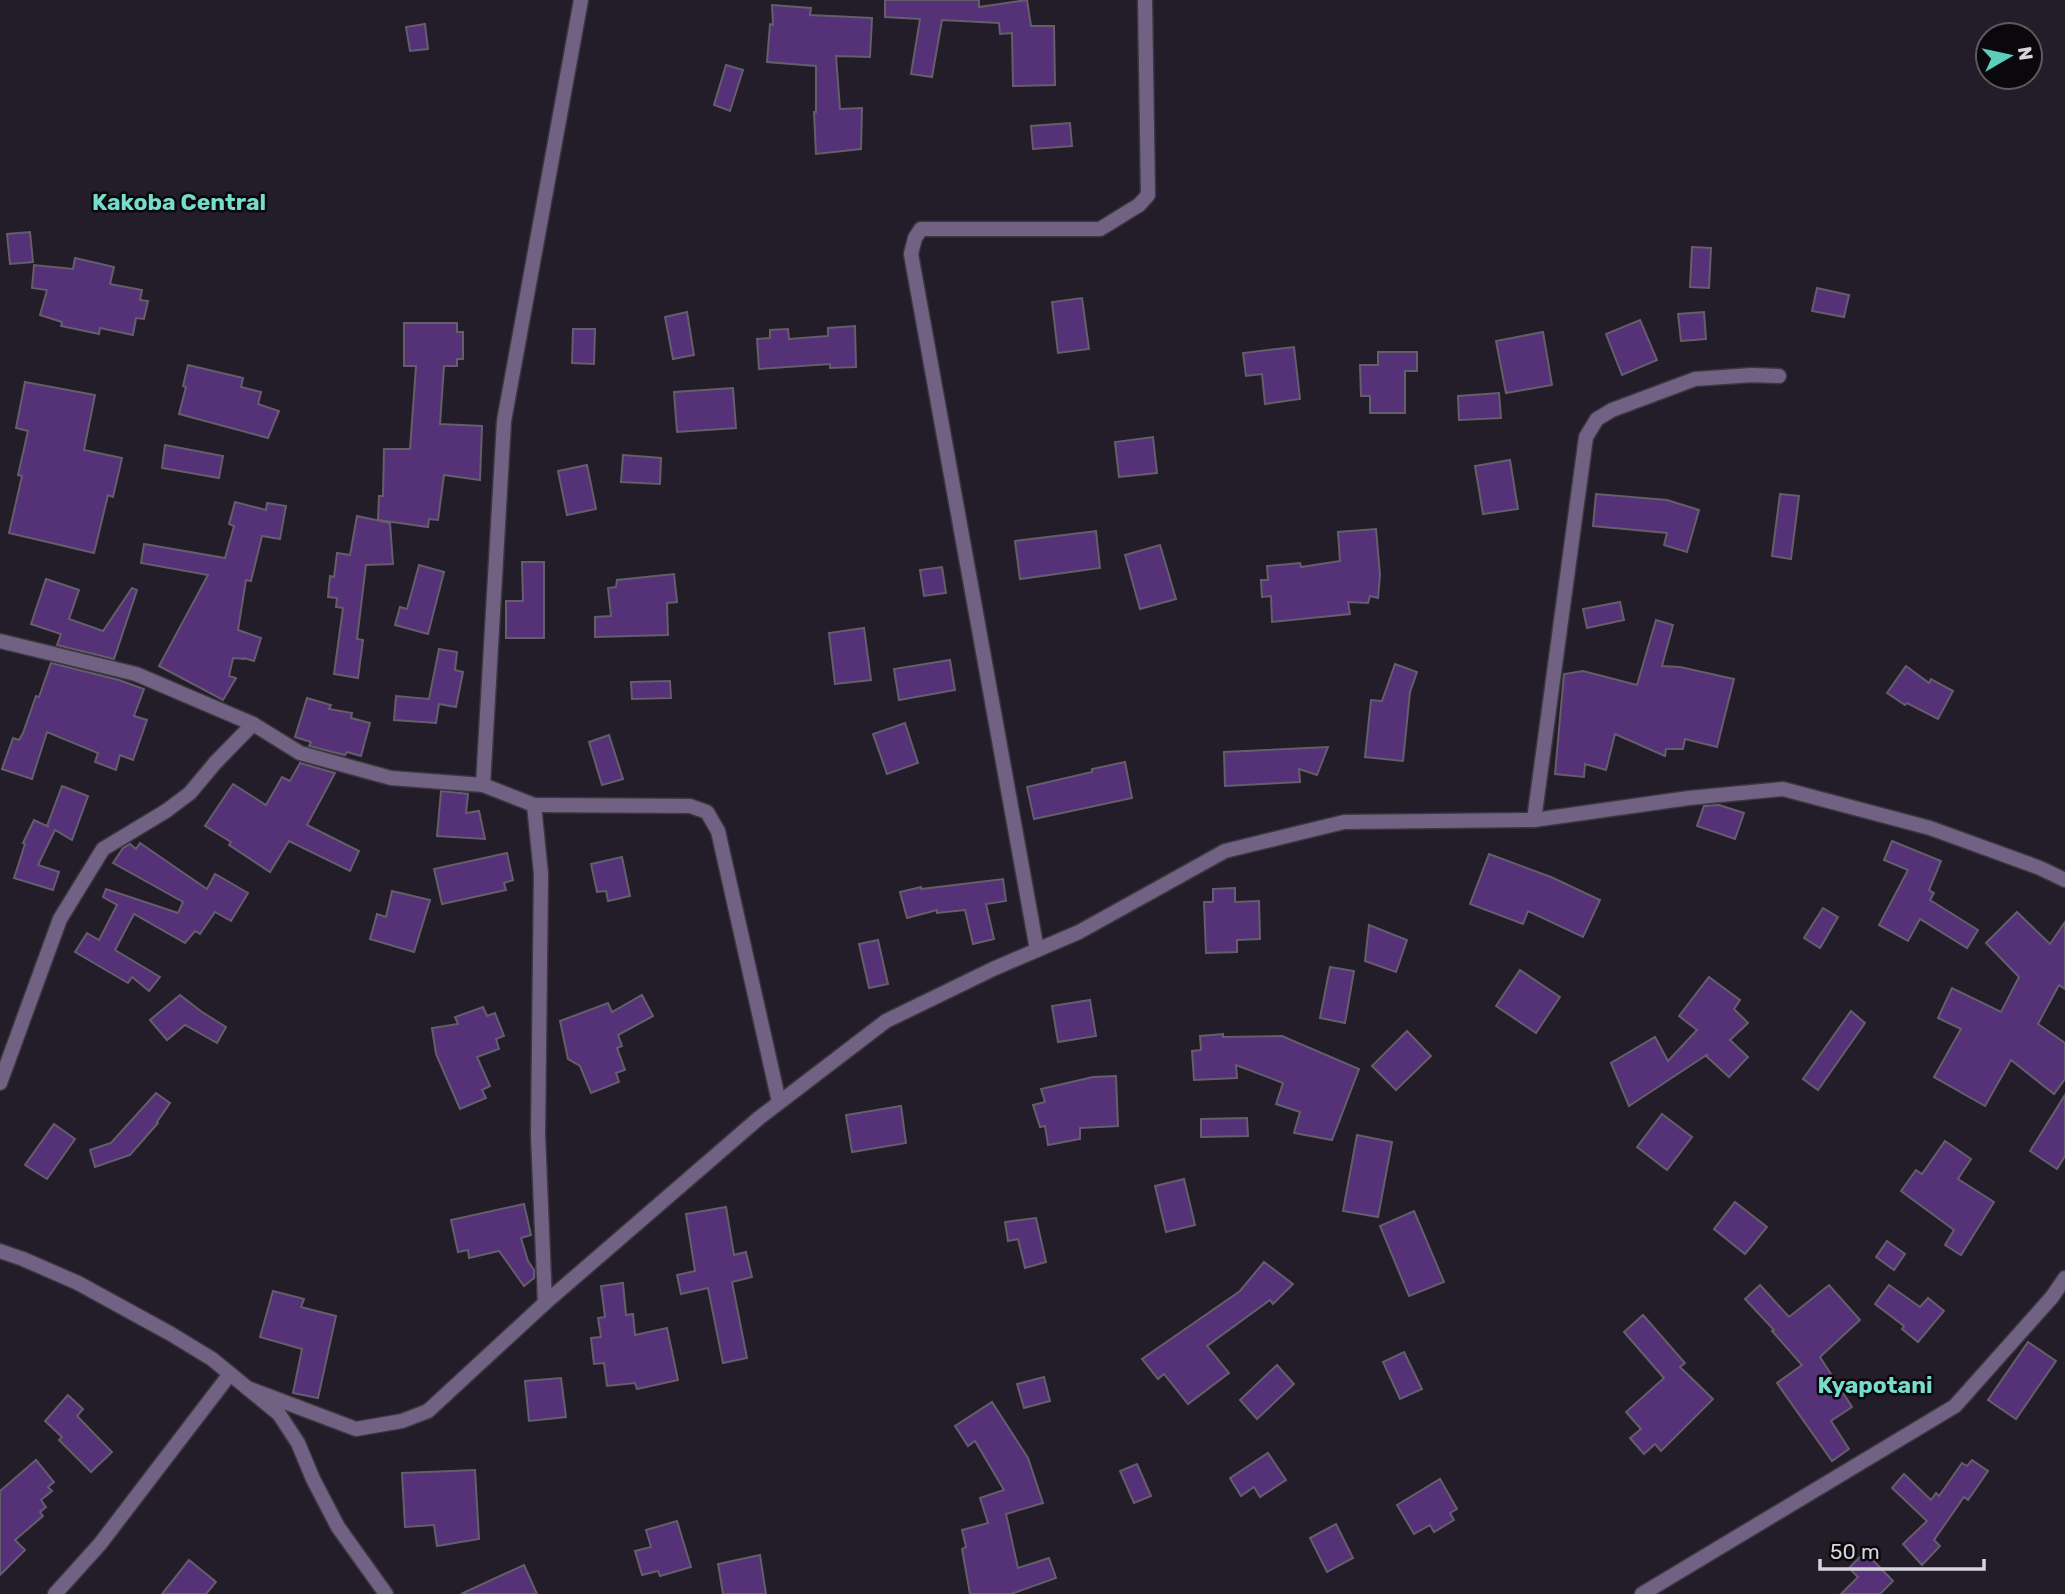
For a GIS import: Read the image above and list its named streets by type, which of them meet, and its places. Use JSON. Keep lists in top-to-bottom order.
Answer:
{
  "districts": ["Kakoba Central", "Kyapotani"],
  "scale_bar": "50 m",
  "north": "right"
}
